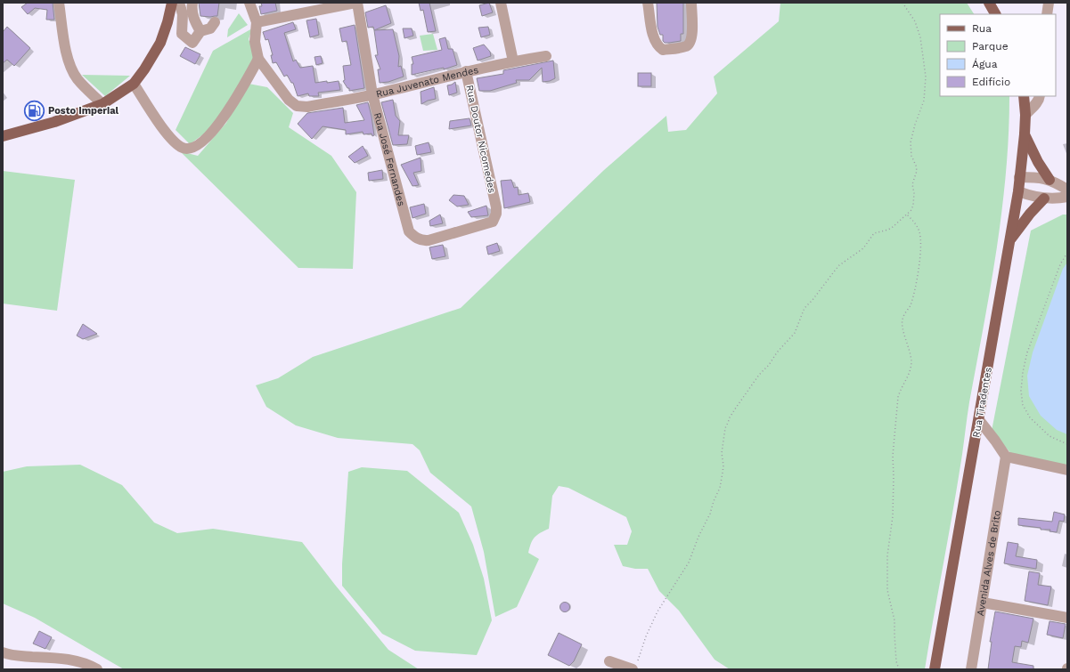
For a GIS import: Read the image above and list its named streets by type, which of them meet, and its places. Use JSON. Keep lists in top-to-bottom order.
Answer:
{
  "streets": {
    "main road": ["Rua Tiradentes"],
    "street": [
      "Rua Juvenato Mendes",
      "Rua Doutor Nicomedes",
      "Rua José Fernandes",
      "Avenida Alves de Brito"
    ]
  },
  "crossings": [
    ["Rua Juvenato Mendes", "Rua Doutor Nicomedes"],
    ["Rua Juvenato Mendes", "Rua José Fernandes"],
    ["Rua Doutor Nicomedes", "Rua José Fernandes"]
  ],
  "places": {
    "fuel station": ["Posto Imperial"]
  },
  "legend": [
    "Rua",
    "Parque",
    "Água",
    "Edifício"
  ]
}
